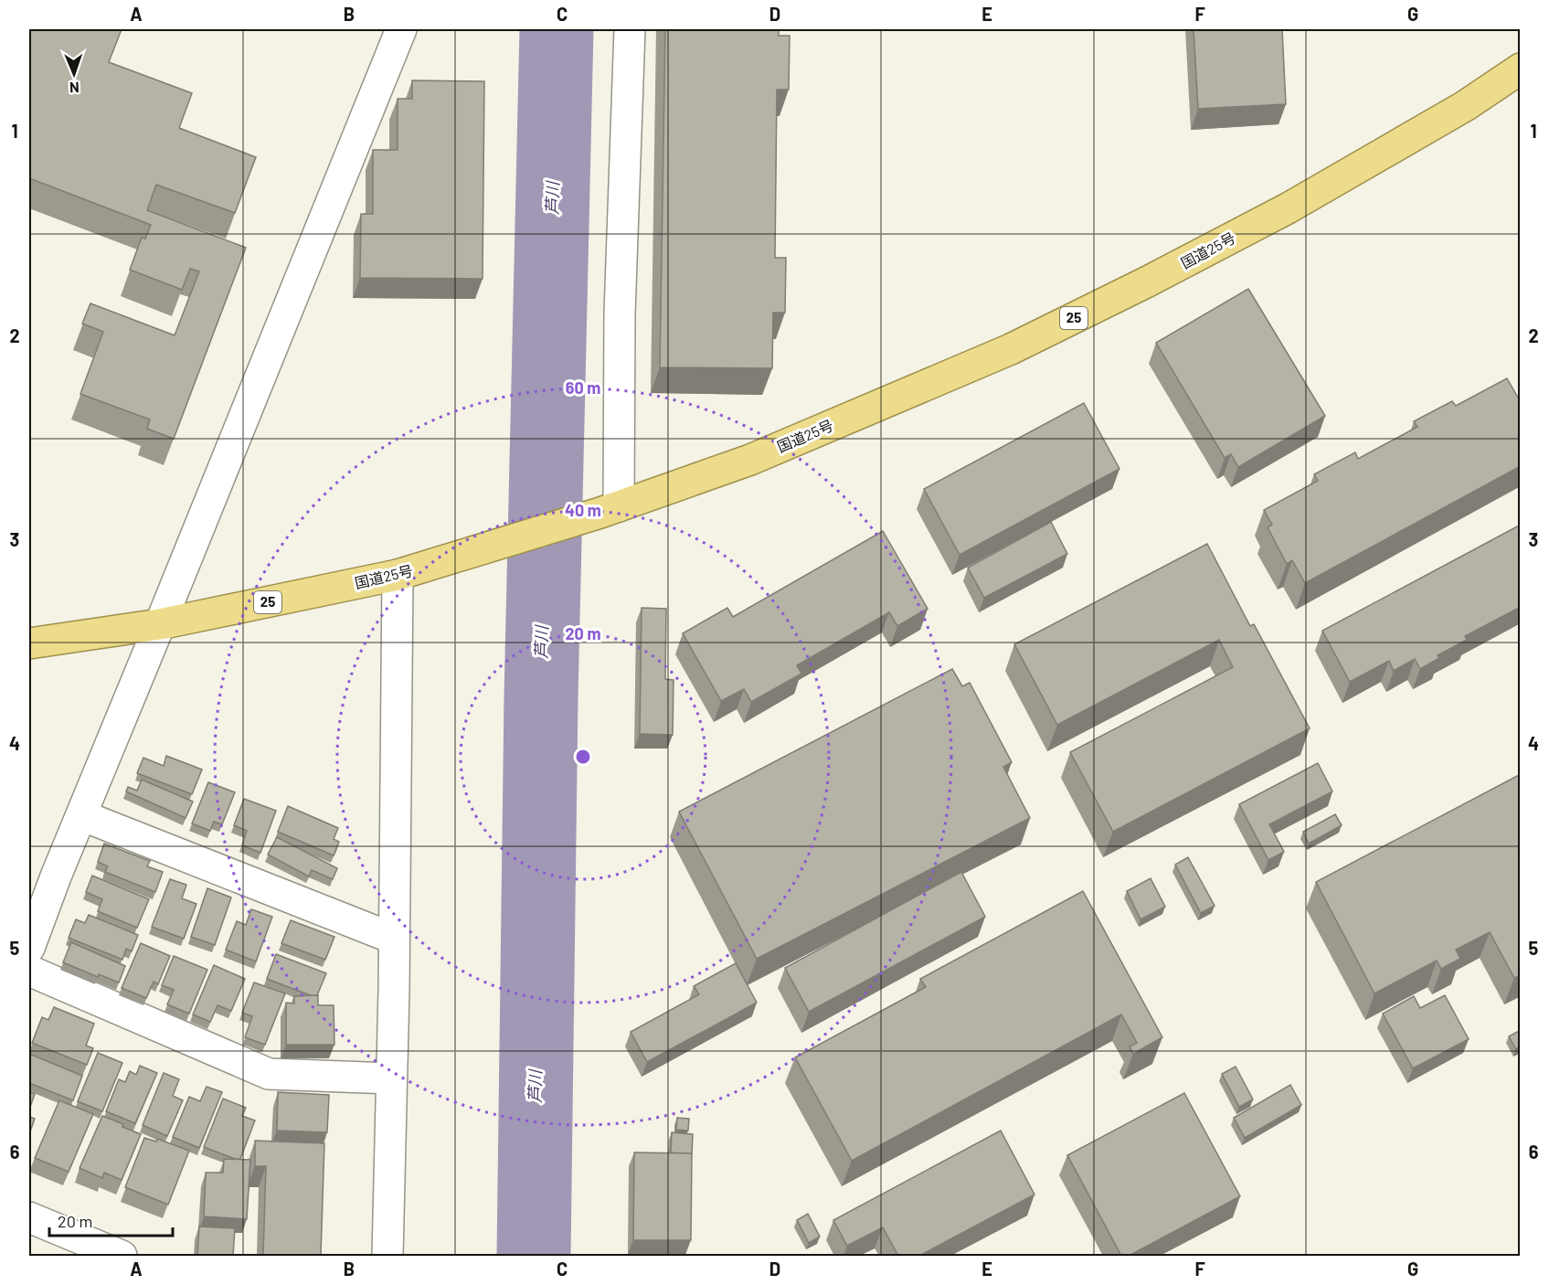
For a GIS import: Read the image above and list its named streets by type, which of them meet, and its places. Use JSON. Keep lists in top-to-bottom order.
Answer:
{
  "streets": {
    "highway": ["国道25号", "25"]
  },
  "water": ["芦川"],
  "scale_bar": "20 m",
  "north": "bottom",
  "grid": {
    "columns": [
      "A",
      "B",
      "C",
      "D",
      "E",
      "F",
      "G"
    ],
    "rows": [
      "1",
      "2",
      "3",
      "4",
      "5",
      "6"
    ]
  },
  "rings": ["60 m", "40 m", "20 m"]
}
